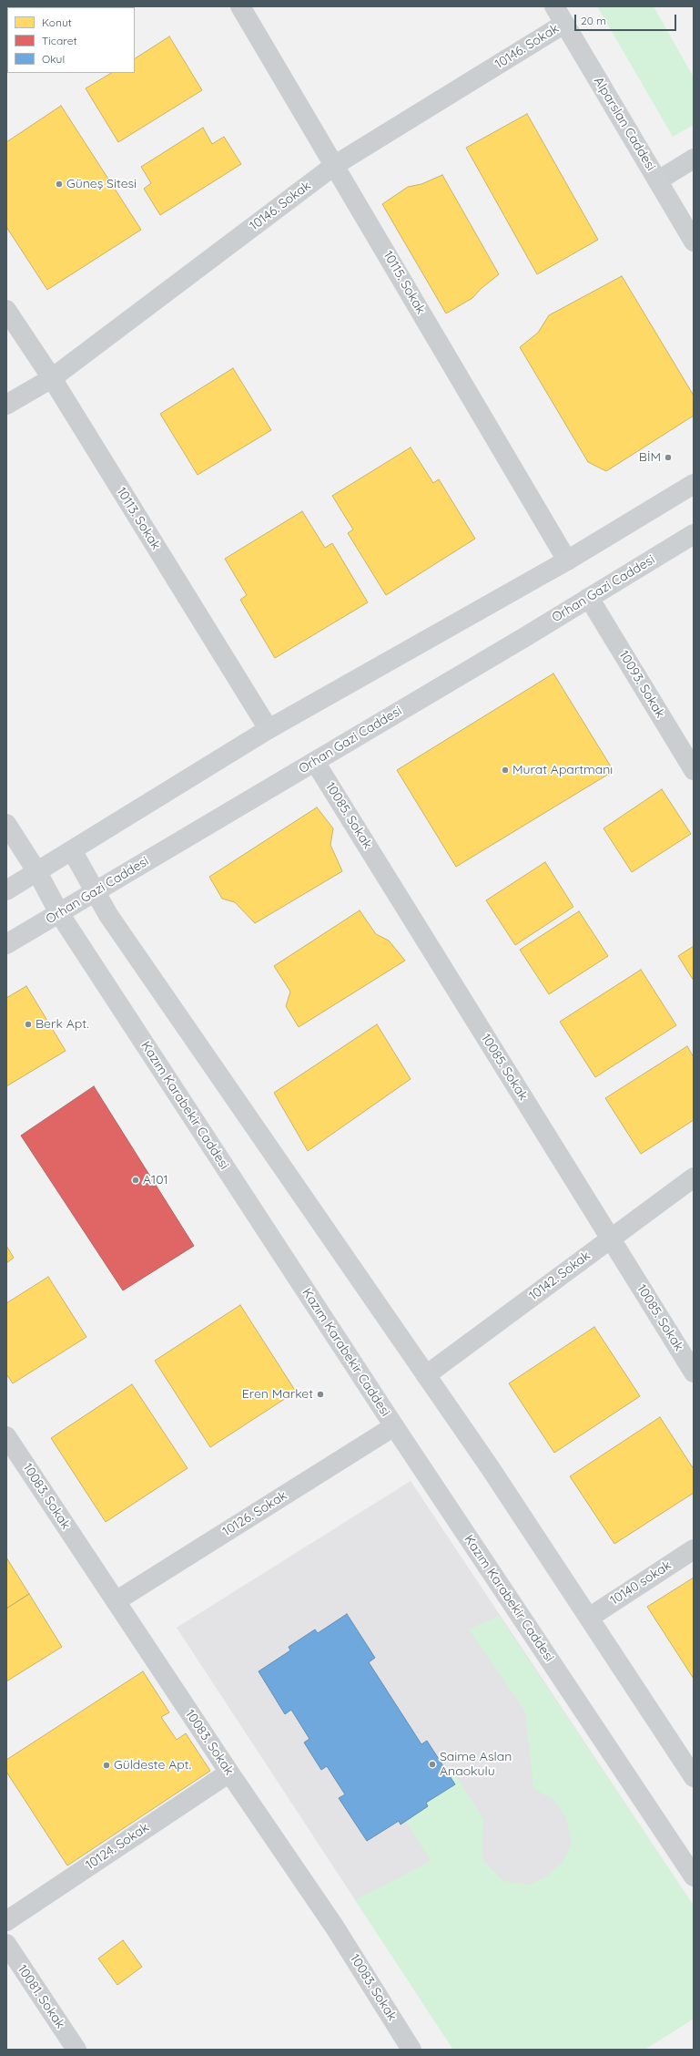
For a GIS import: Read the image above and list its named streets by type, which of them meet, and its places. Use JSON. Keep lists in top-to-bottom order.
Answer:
{
  "streets": {
    "street": [
      "10146. Sokak",
      "Alparslan Caddesi",
      "10115. Sokak",
      "10113. Sokak",
      "Orhan Gazi Caddesi",
      "10093. Sokak",
      "10085. Sokak",
      "Kazım Karabekir Caddesi",
      "10142. Sokak",
      "10083. Sokak",
      "10126. Sokak",
      "10140 sokak",
      "10124. Sokak",
      "10081. Sokak"
    ]
  },
  "crossings": [
    ["10146. Sokak", "Alparslan Caddesi"],
    ["10146. Sokak", "10115. Sokak"],
    ["10146. Sokak", "10113. Sokak"],
    ["Orhan Gazi Caddesi", "10093. Sokak"],
    ["Orhan Gazi Caddesi", "10085. Sokak"],
    ["Orhan Gazi Caddesi", "Kazım Karabekir Caddesi"],
    ["10085. Sokak", "10142. Sokak"],
    ["Kazım Karabekir Caddesi", "10126. Sokak"],
    ["10083. Sokak", "10126. Sokak"],
    ["10083. Sokak", "10124. Sokak"]
  ],
  "places": [
    "Güneş Sitesi",
    "BİM",
    "Murat Apartmanı",
    "Berk Apt.",
    "A101",
    "Eren Market",
    "Saime Aslan Anaokulu",
    "Güldeste Apt."
  ],
  "legend": ["Konut", "Ticaret", "Okul"],
  "scale_bar": "20 m"
}
